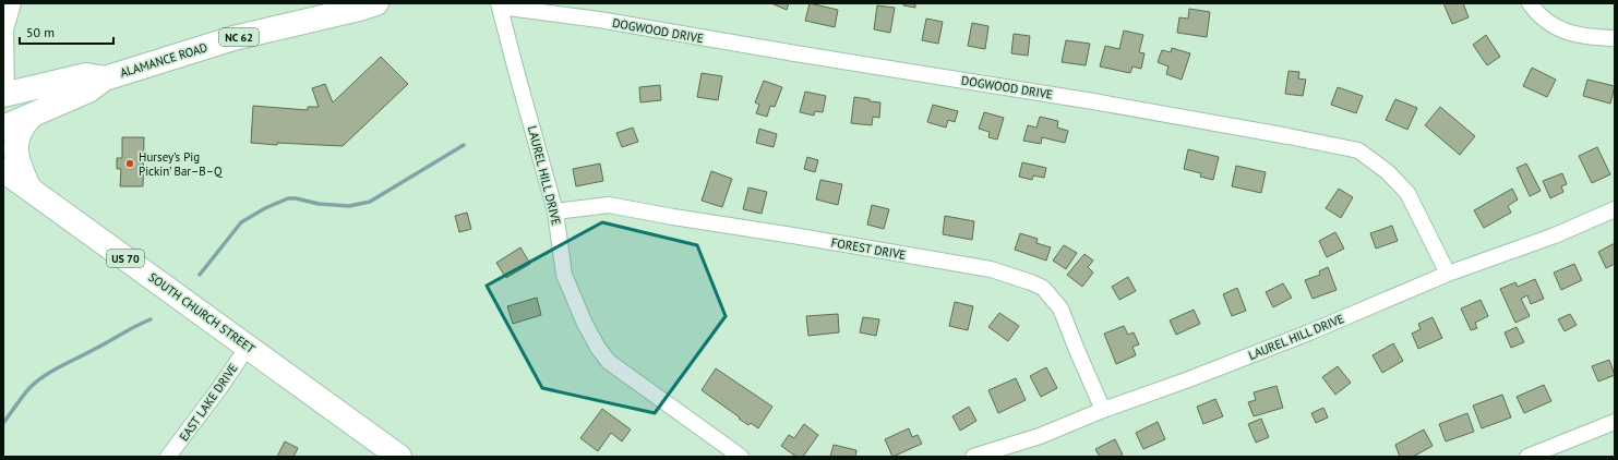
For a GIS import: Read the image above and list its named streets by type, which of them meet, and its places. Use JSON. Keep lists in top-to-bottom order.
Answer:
{
  "streets": {
    "main road": [
      "NC 62",
      "ALAMANCE ROAD",
      "US 70",
      "SOUTH CHURCH STREET"
    ],
    "street": [
      "DOGWOOD DRIVE",
      "LAUREL HILL DRIVE",
      "FOREST DRIVE",
      "EAST LAKE DRIVE"
    ]
  },
  "crossings": [
    ["DOGWOOD DRIVE", "LAUREL HILL DRIVE"],
    ["LAUREL HILL DRIVE", "FOREST DRIVE"],
    ["SOUTH CHURCH STREET", "EAST LAKE DRIVE"]
  ],
  "places": ["Hursey’s Pig Pickin’ Bar–B–Q"],
  "scale_bar": "50 m"
}
